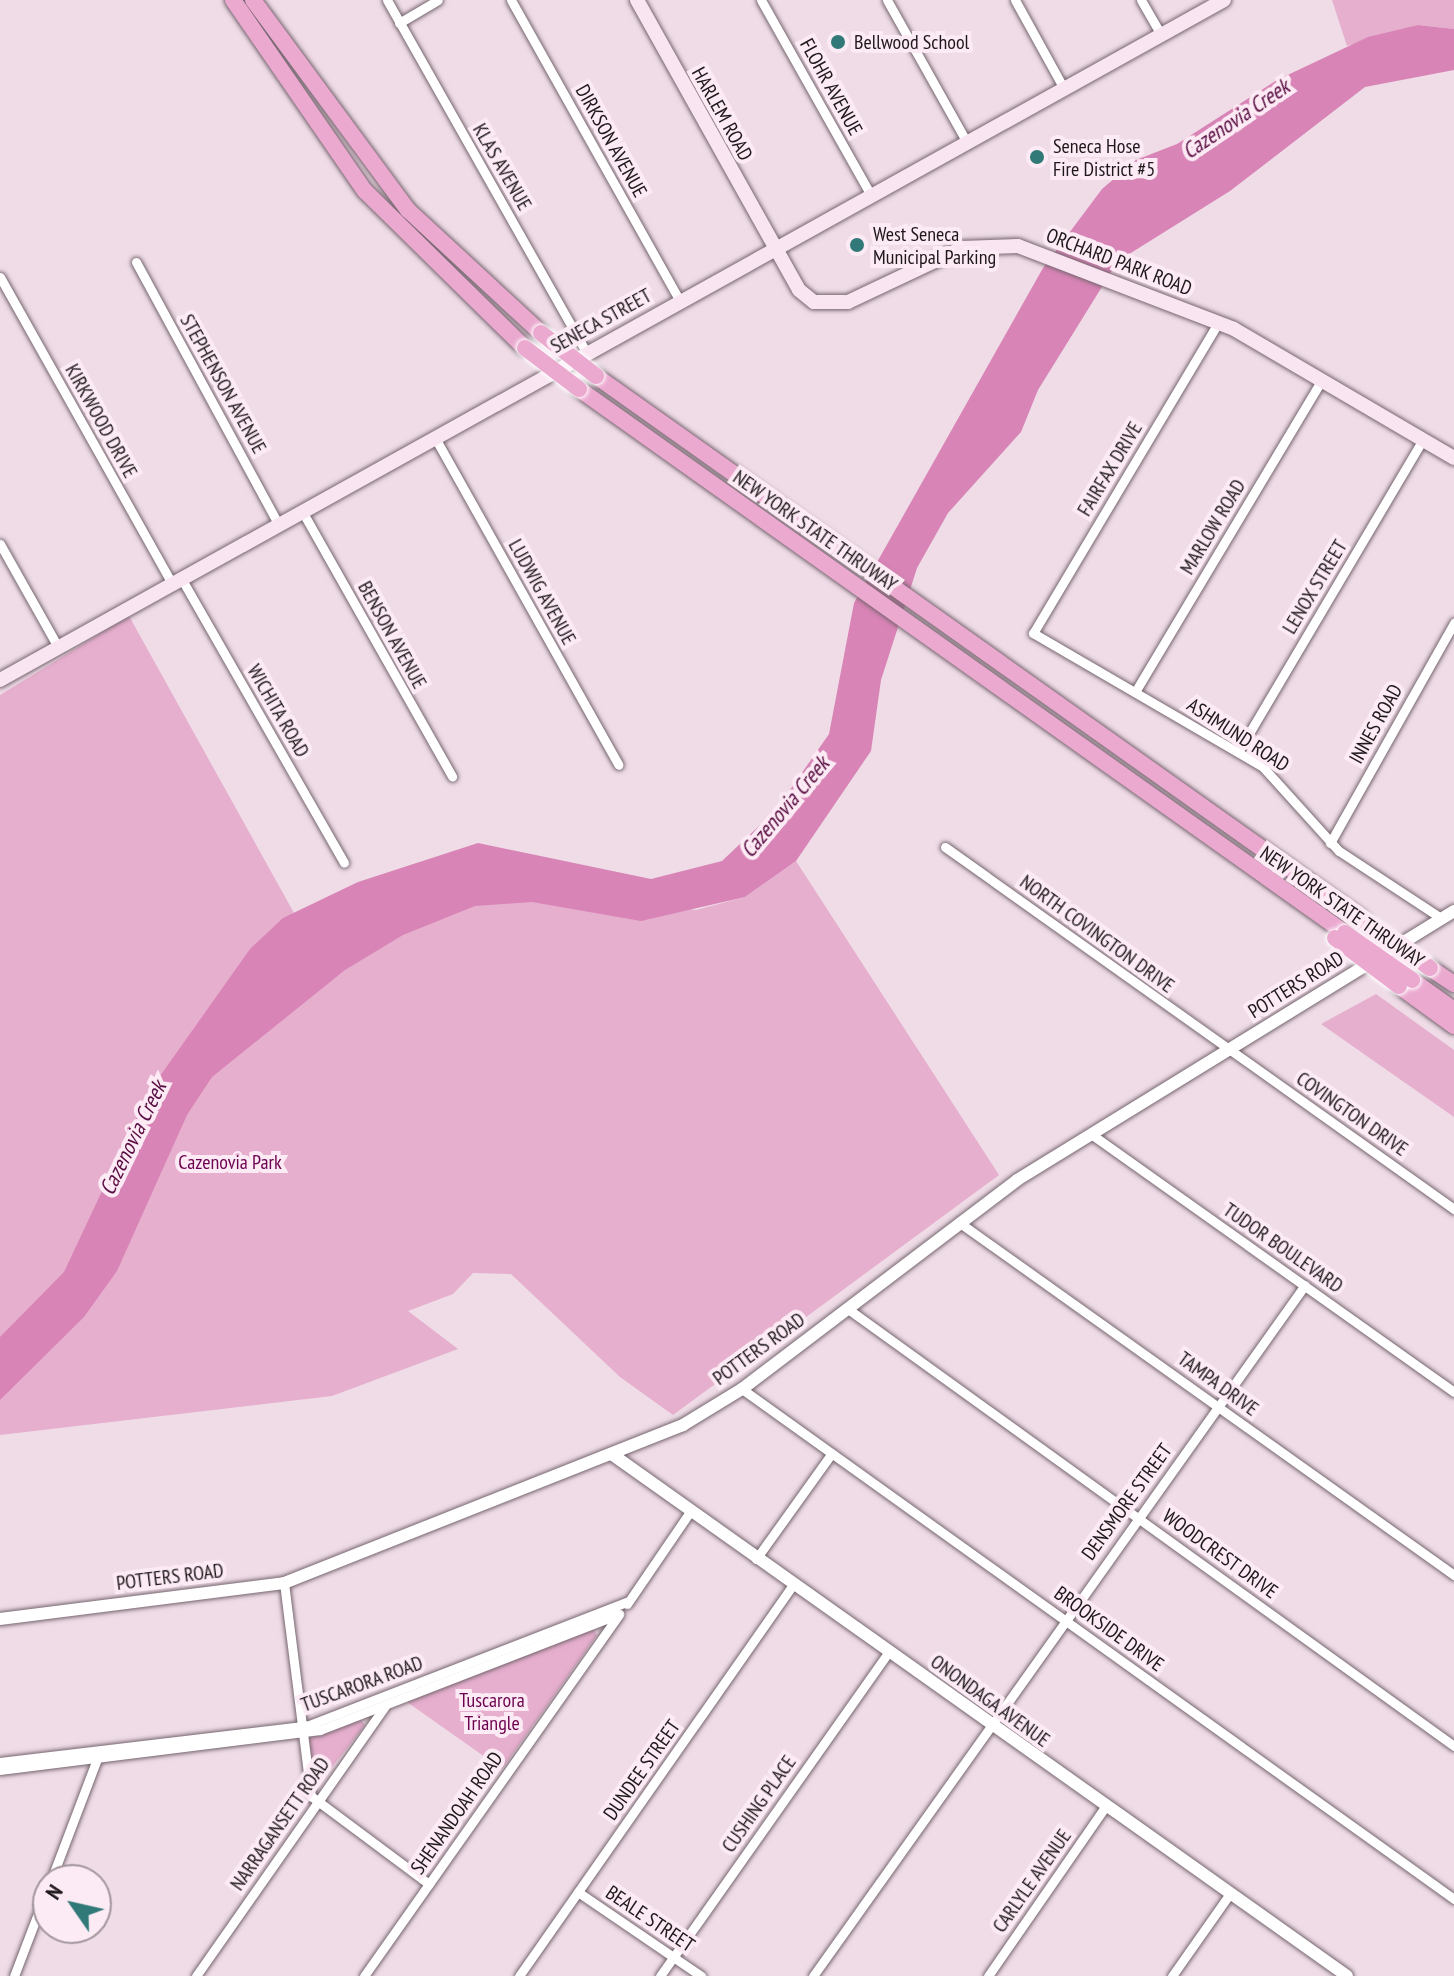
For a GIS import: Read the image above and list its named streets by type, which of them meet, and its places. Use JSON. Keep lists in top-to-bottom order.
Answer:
{
  "streets": {
    "highway": ["NEW YORK STATE THRUWAY"],
    "main road": ["HARLEM ROAD", "ORCHARD PARK ROAD", "SENECA STREET"],
    "street": [
      "FLOHR AVENUE",
      "DIRKSON AVENUE",
      "KLAS AVENUE",
      "STEPHENSON AVENUE",
      "KIRKWOOD DRIVE",
      "FAIRFAX DRIVE",
      "MARLOW ROAD",
      "LENOX STREET",
      "LUDWIG AVENUE",
      "BENSON AVENUE",
      "WICHITA ROAD",
      "INNES ROAD",
      "ASHMUND ROAD",
      "NORTH COVINGTON DRIVE",
      "POTTERS ROAD",
      "COVINGTON DRIVE",
      "TUDOR BOULEVARD",
      "TAMPA DRIVE",
      "DENSMORE STREET",
      "WOODCREST DRIVE",
      "BROOKSIDE DRIVE",
      "TUSCARORA ROAD",
      "ONONDAGA AVENUE",
      "DUNDEE STREET",
      "CUSHING PLACE",
      "SHENANDOAH ROAD",
      "NARRAGANSETT ROAD",
      "CARLYLE AVENUE",
      "BEALE STREET"
    ]
  },
  "crossings": [
    ["FLOHR AVENUE", "SENECA STREET"],
    ["HARLEM ROAD", "ORCHARD PARK ROAD"],
    ["HARLEM ROAD", "SENECA STREET"],
    ["DIRKSON AVENUE", "SENECA STREET"],
    ["KLAS AVENUE", "SENECA STREET"],
    ["ORCHARD PARK ROAD", "SENECA STREET"],
    ["ORCHARD PARK ROAD", "FAIRFAX DRIVE"],
    ["ORCHARD PARK ROAD", "MARLOW ROAD"],
    ["ORCHARD PARK ROAD", "LENOX STREET"],
    ["SENECA STREET", "STEPHENSON AVENUE"],
    ["SENECA STREET", "KIRKWOOD DRIVE"],
    ["SENECA STREET", "LUDWIG AVENUE"],
    ["SENECA STREET", "BENSON AVENUE"],
    ["SENECA STREET", "WICHITA ROAD"],
    ["KIRKWOOD DRIVE", "WICHITA ROAD"],
    ["FAIRFAX DRIVE", "ASHMUND ROAD"],
    ["MARLOW ROAD", "ASHMUND ROAD"],
    ["LENOX STREET", "ASHMUND ROAD"],
    ["INNES ROAD", "ASHMUND ROAD"],
    ["ASHMUND ROAD", "POTTERS ROAD"],
    ["NORTH COVINGTON DRIVE", "POTTERS ROAD"],
    ["NORTH COVINGTON DRIVE", "COVINGTON DRIVE"],
    ["POTTERS ROAD", "COVINGTON DRIVE"],
    ["POTTERS ROAD", "TUDOR BOULEVARD"],
    ["POTTERS ROAD", "TAMPA DRIVE"],
    ["POTTERS ROAD", "WOODCREST DRIVE"],
    ["POTTERS ROAD", "BROOKSIDE DRIVE"],
    ["POTTERS ROAD", "ONONDAGA AVENUE"],
    ["TUDOR BOULEVARD", "DENSMORE STREET"],
    ["TAMPA DRIVE", "DENSMORE STREET"],
    ["DENSMORE STREET", "WOODCREST DRIVE"],
    ["DENSMORE STREET", "BROOKSIDE DRIVE"],
    ["DENSMORE STREET", "ONONDAGA AVENUE"],
    ["TUSCARORA ROAD", "SHENANDOAH ROAD"],
    ["TUSCARORA ROAD", "NARRAGANSETT ROAD"],
    ["ONONDAGA AVENUE", "DUNDEE STREET"],
    ["ONONDAGA AVENUE", "CUSHING PLACE"],
    ["ONONDAGA AVENUE", "SHENANDOAH ROAD"],
    ["ONONDAGA AVENUE", "CARLYLE AVENUE"],
    ["DUNDEE STREET", "BEALE STREET"],
    ["CUSHING PLACE", "BEALE STREET"]
  ],
  "water": ["Cazenovia Creek"],
  "parks": ["Cazenovia Park", "Tuscarora Triangle"],
  "places": ["Bellwood School", "Seneca Hose Fire District #5", "West Seneca Municipal Parking"],
  "north": "top left"
}
